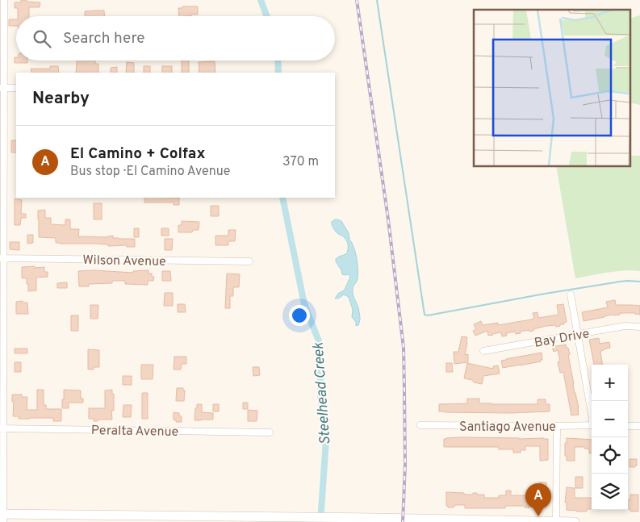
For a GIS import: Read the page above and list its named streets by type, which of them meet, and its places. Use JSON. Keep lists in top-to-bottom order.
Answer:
{
  "streets": {
    "street": [
      "Wilson Avenue",
      "Bay Drive",
      "Santiago Avenue",
      "Peralta Avenue"
    ]
  },
  "water": ["Steelhead Creek"],
  "page": {
    "search": "Search here",
    "heading": "Nearby",
    "list": [
      {
        "mark": "A",
        "name": "El Camino + Colfax",
        "note": "Bus stop · El Camino Avenue",
        "value": "370 m"
      }
    ],
    "map_buttons": ["+", "−"],
    "pins": "A"
  }
}
